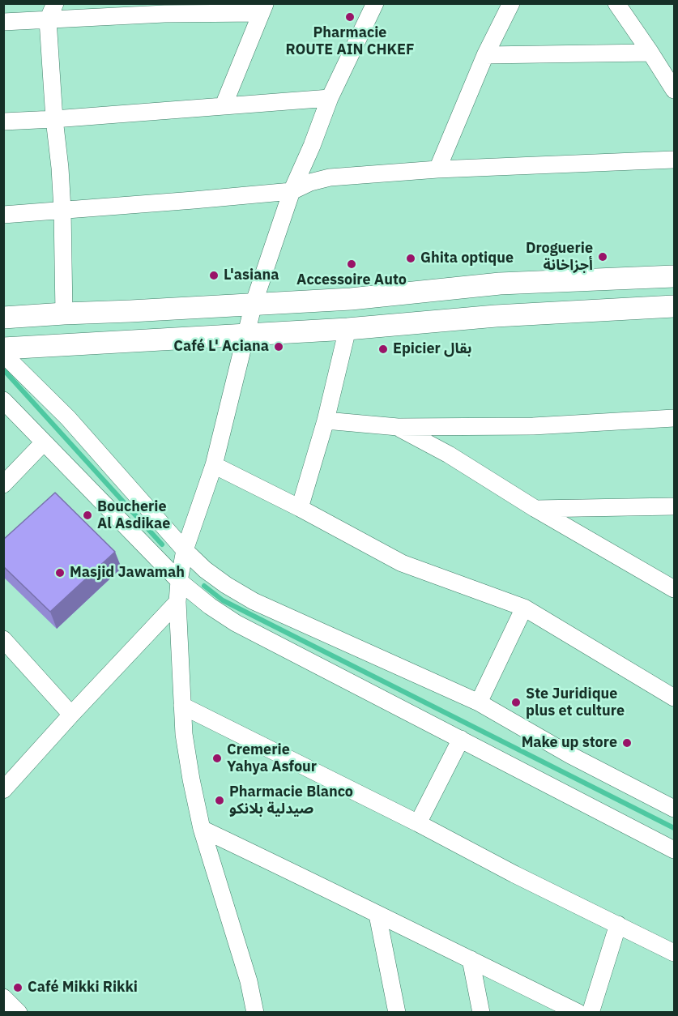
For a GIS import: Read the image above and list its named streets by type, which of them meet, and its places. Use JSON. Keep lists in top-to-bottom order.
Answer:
{
  "places": [
    "Pharmacie ROUTE AIN CHKEF",
    "Droguerie أجزاخانة",
    "Ghita optique",
    "Accessoire Auto",
    "L'asiana",
    "Café L' Aciana",
    "Epicier بقال",
    "Boucherie Al Asdikae",
    "Masjid Jawamah",
    "Ste Juridique plus et culture",
    "Make up store",
    "Cremerie Yahya Asfour",
    "Pharmacie Blanco صيدلية بلانكو",
    "Café Mikki Rikki"
  ]
}
